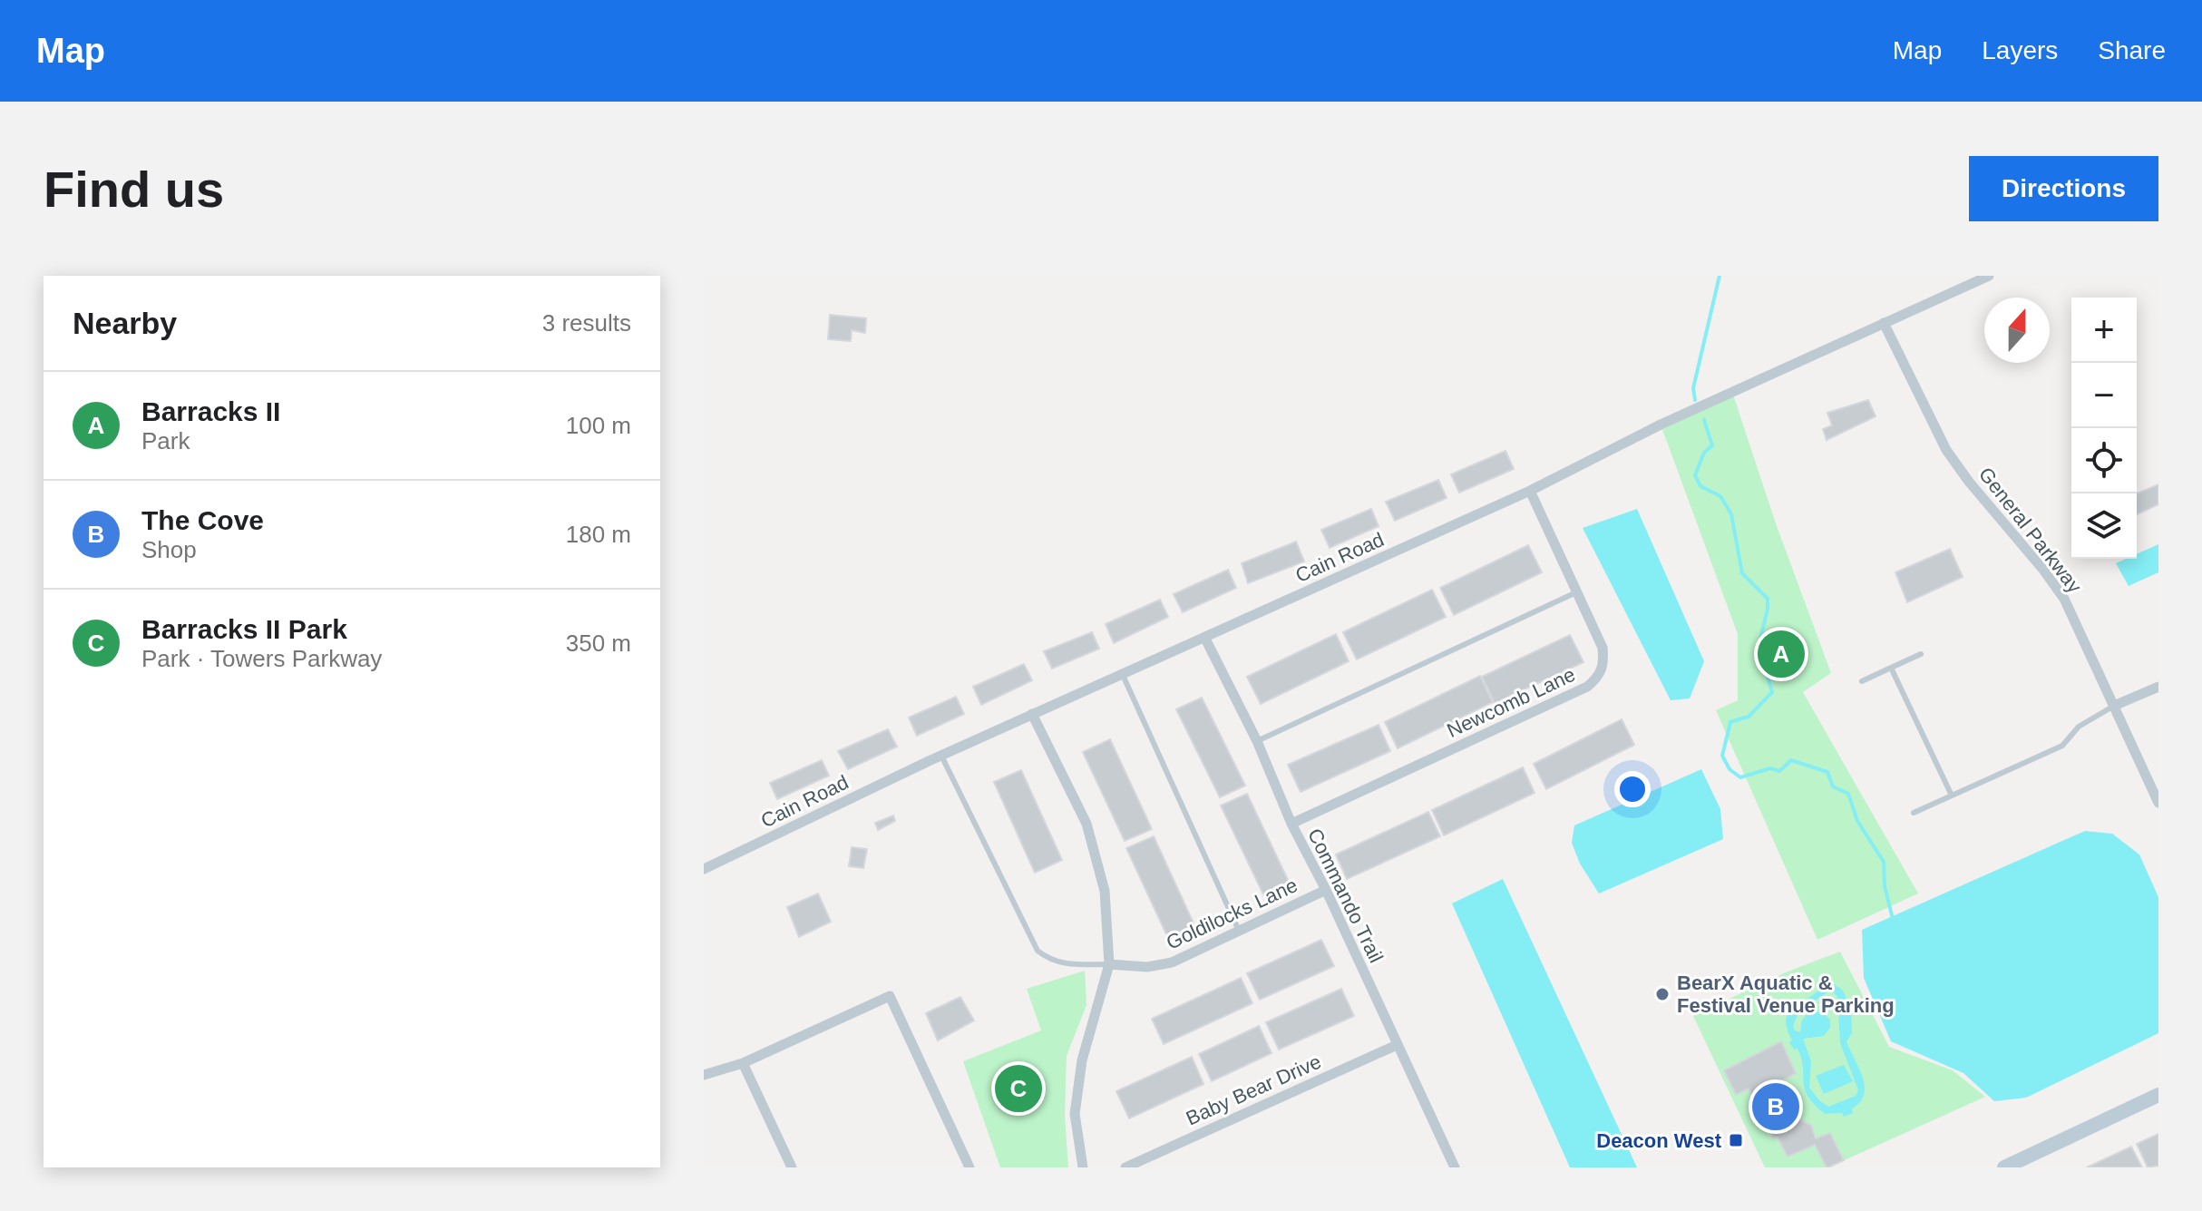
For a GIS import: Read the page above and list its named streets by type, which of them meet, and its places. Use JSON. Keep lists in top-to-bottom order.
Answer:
{
  "streets": {
    "street": [
      "General Parkway",
      "Cain Road",
      "Newcomb Lane",
      "Commando Trail",
      "Goldilocks Lane",
      "Baby Bear Drive"
    ]
  },
  "crossings": [
    ["General Parkway", "Cain Road"],
    ["Cain Road", "Newcomb Lane"],
    ["Cain Road", "Commando Trail"],
    ["Newcomb Lane", "Commando Trail"],
    ["Commando Trail", "Goldilocks Lane"],
    ["Commando Trail", "Baby Bear Drive"]
  ],
  "places": {
    "other": ["BearX Aquatic & Festival Venue Parking"],
    "transit": ["Deacon West"]
  },
  "north": "top",
  "page": {
    "header": "Map",
    "nav": ["Map", "Layers", "Share"],
    "buttons": "Directions",
    "title": "Find us",
    "heading": ["Nearby", "3 results"],
    "map_buttons": ["+", "−"],
    "list": [
      {
        "mark": "A",
        "name": "Barracks II",
        "note": "Park",
        "value": "100 m"
      },
      {
        "mark": "B",
        "name": "The Cove",
        "note": "Shop",
        "value": "180 m"
      },
      {
        "mark": "C",
        "name": "Barracks II Park",
        "note": "Park · Towers Parkway",
        "value": "350 m"
      }
    ],
    "pins": ["A", "C", "B"]
  }
}
